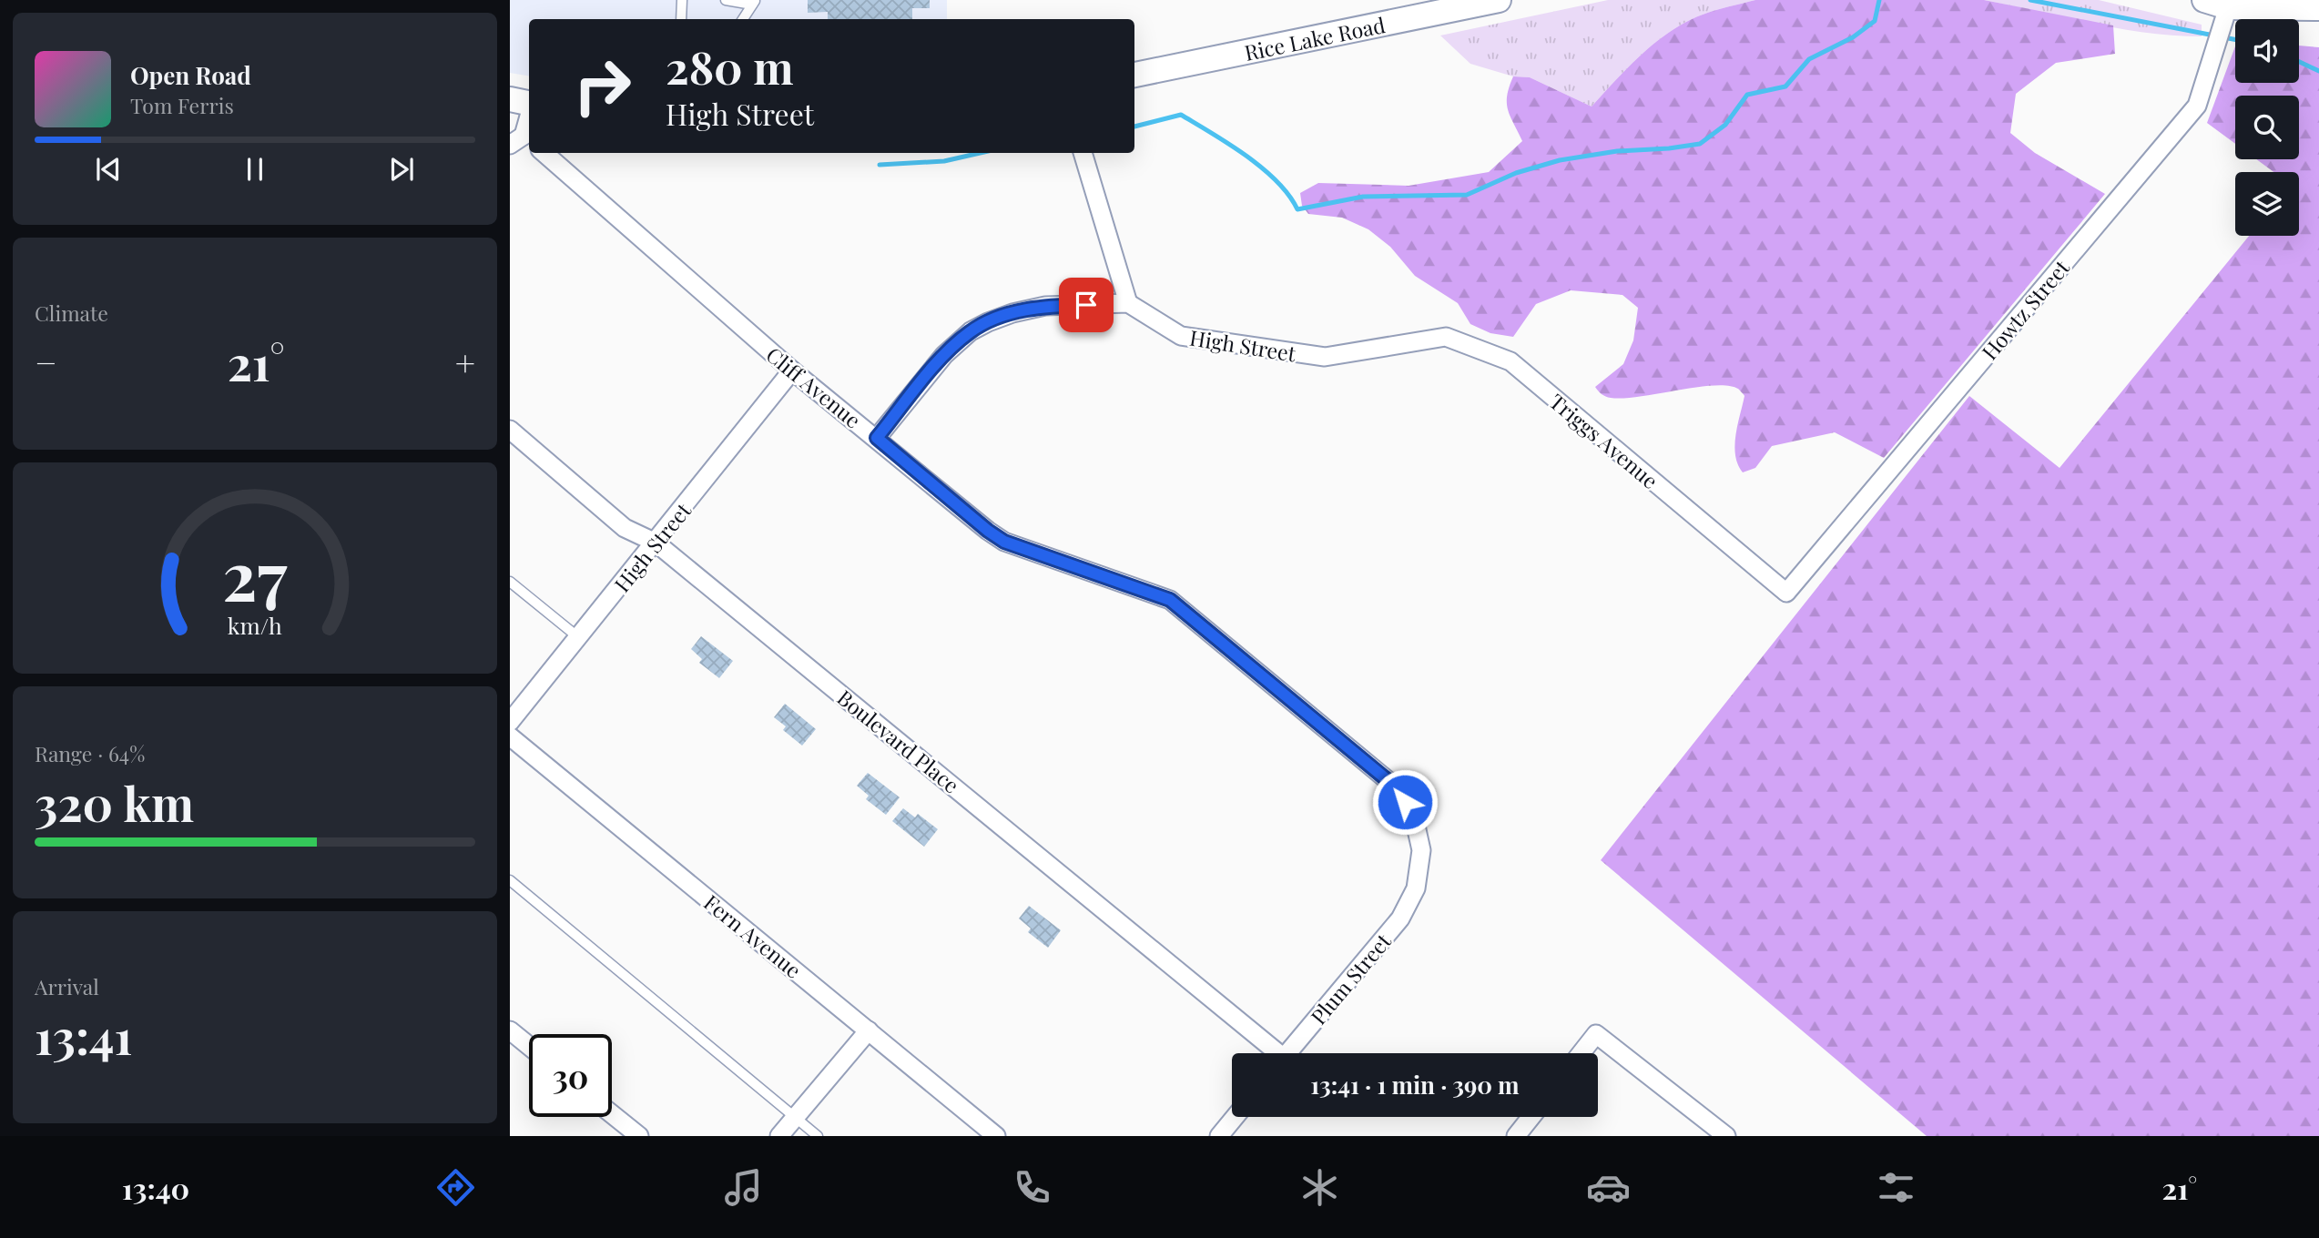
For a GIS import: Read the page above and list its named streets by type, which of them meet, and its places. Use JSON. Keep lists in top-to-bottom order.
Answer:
{
  "streets": {
    "main road": ["Rice Lake Road"],
    "street": [
      "Howtz Street",
      "High Street",
      "Cliff Avenue",
      "Triggs Avenue",
      "Boulevard Place",
      "Fern Avenue",
      "Plum Street"
    ]
  },
  "crossings": [
    ["Howtz Street", "Triggs Avenue"],
    ["High Street", "Cliff Avenue"],
    ["High Street", "Triggs Avenue"],
    ["High Street", "Boulevard Place"],
    ["Cliff Avenue", "Plum Street"]
  ],
  "page": {
    "turn": ["280 m", "High Street"],
    "song": ["Open Road", "Tom Ferris"],
    "tile": [
      "Climate",
      ["Range · 64%", "320 km"],
      ["Arrival", "13:41"]
    ],
    "heat": ["−", "21°", "+"],
    "limit": "30",
    "trip": "13:41 · 1 min · 390 m",
    "tabs": ["13:40", "21°"],
    "gauge": ["27", "km/h"]
  }
}
